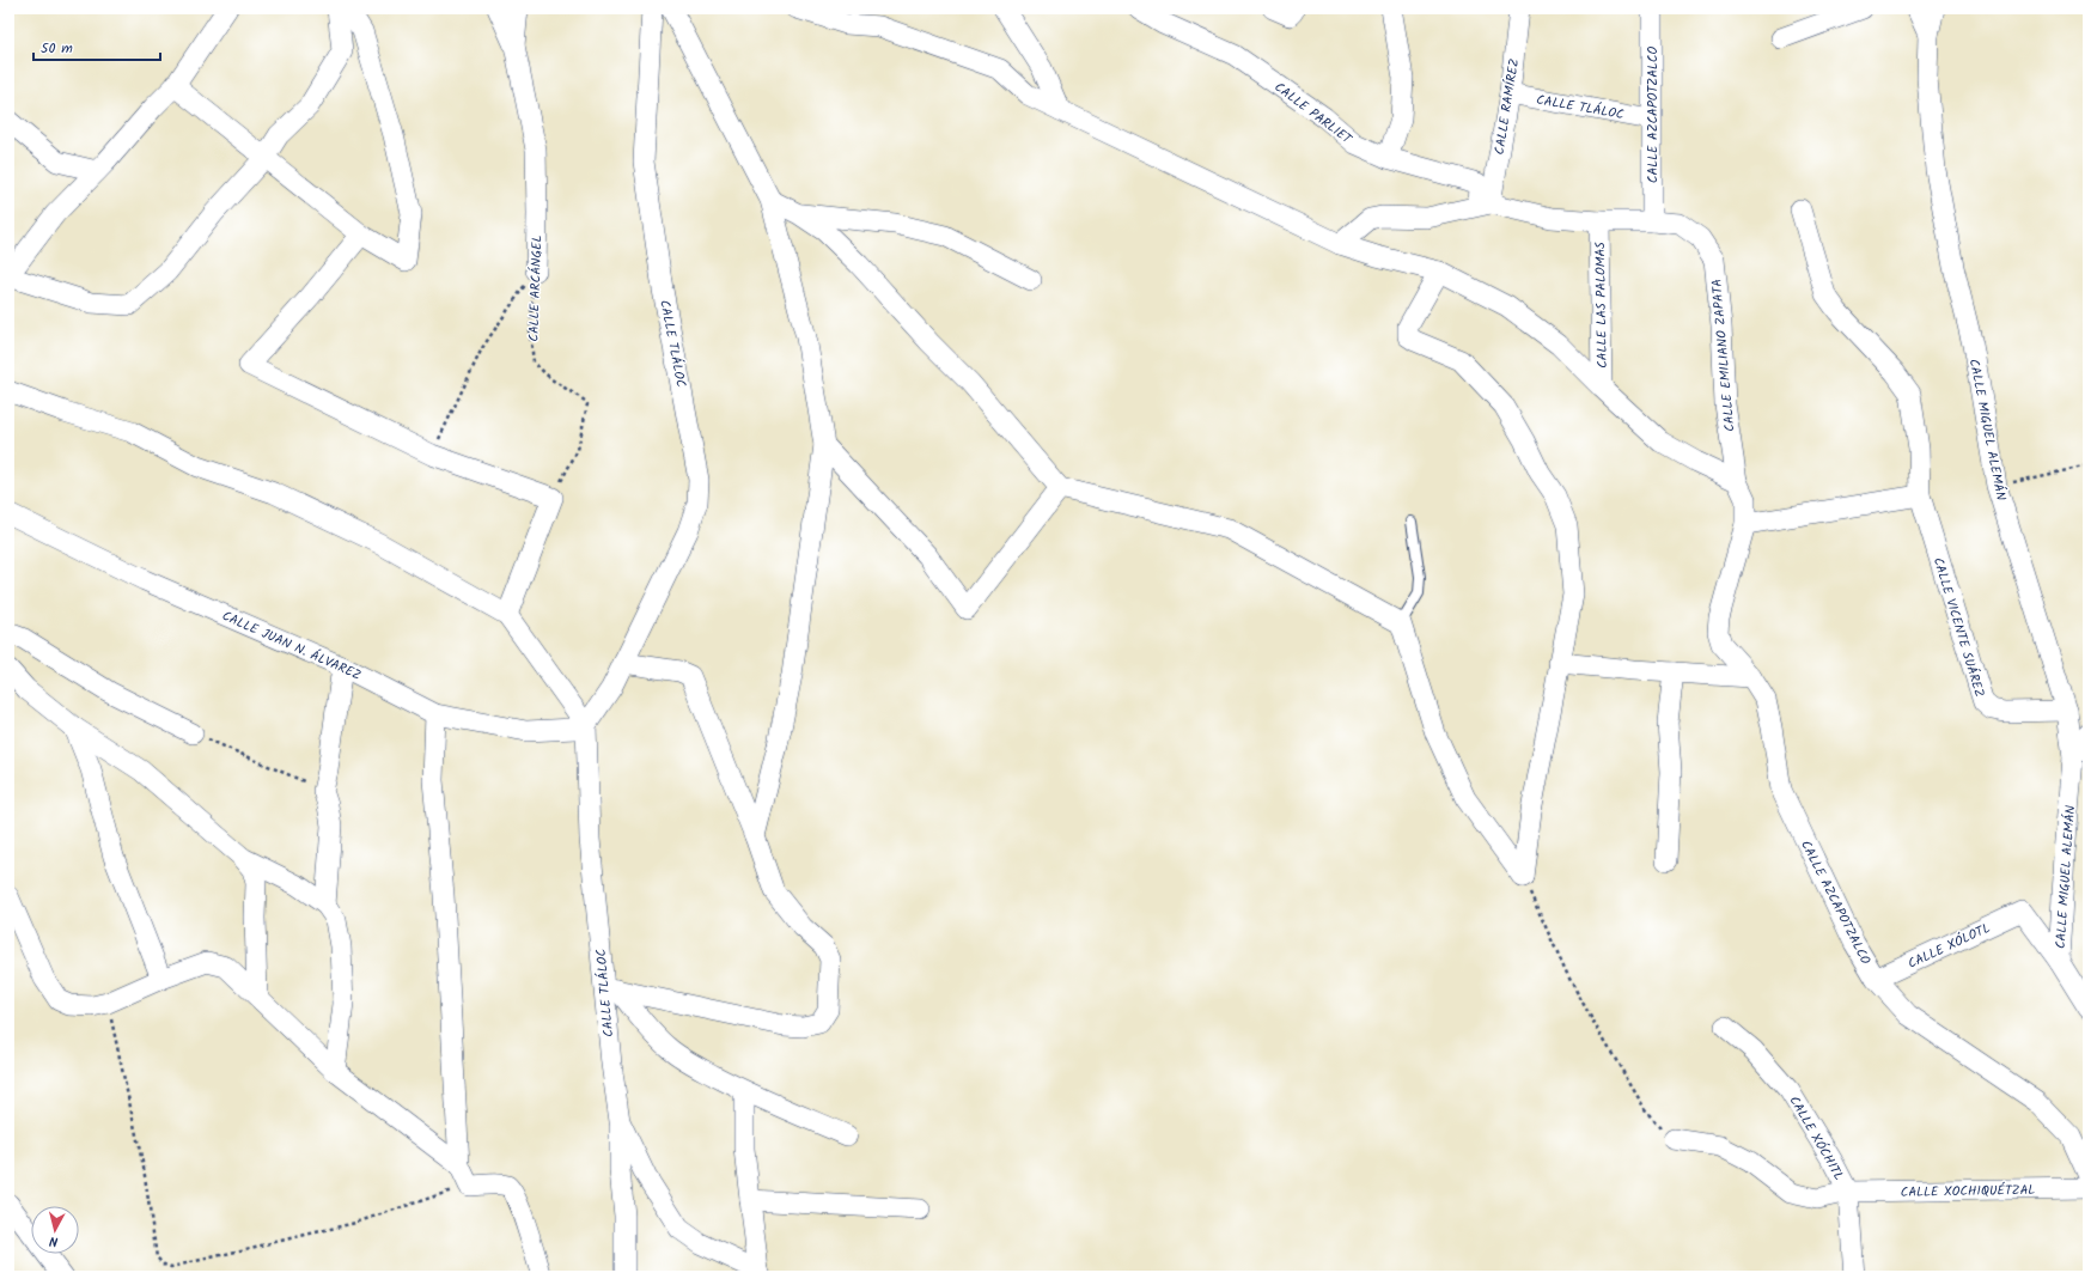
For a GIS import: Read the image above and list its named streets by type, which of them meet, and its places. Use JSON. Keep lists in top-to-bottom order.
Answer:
{
  "streets": {
    "street": [
      "CALLE RAMÍREZ",
      "CALLE TLÁLOC",
      "CALLE PARLIET",
      "CALLE AZCAPOTZALCO",
      "CALLE ARCÁNGEL",
      "CALLE LAS PALOMAS",
      "CALLE EMILIANO ZAPATA",
      "CALLE MIGUEL ALEMÁN",
      "CALLE VICENTE SUÁREZ",
      "CALLE JUAN N. ÁLVAREZ",
      "CALLE XÓLOTL",
      "CALLE XÓCHITL",
      "CALLE XOCHIQUÉTZAL"
    ]
  },
  "crossings": [
    ["CALLE RAMÍREZ", "CALLE TLÁLOC"],
    ["CALLE RAMÍREZ", "CALLE PARLIET"],
    ["CALLE TLÁLOC", "CALLE AZCAPOTZALCO"],
    ["CALLE TLÁLOC", "CALLE JUAN N. ÁLVAREZ"],
    ["CALLE AZCAPOTZALCO", "CALLE EMILIANO ZAPATA"],
    ["CALLE AZCAPOTZALCO", "CALLE XÓLOTL"],
    ["CALLE MIGUEL ALEMÁN", "CALLE VICENTE SUÁREZ"],
    ["CALLE MIGUEL ALEMÁN", "CALLE XÓLOTL"],
    ["CALLE XÓCHITL", "CALLE XOCHIQUÉTZAL"]
  ],
  "scale_bar": "50 m",
  "north": "bottom"
}
